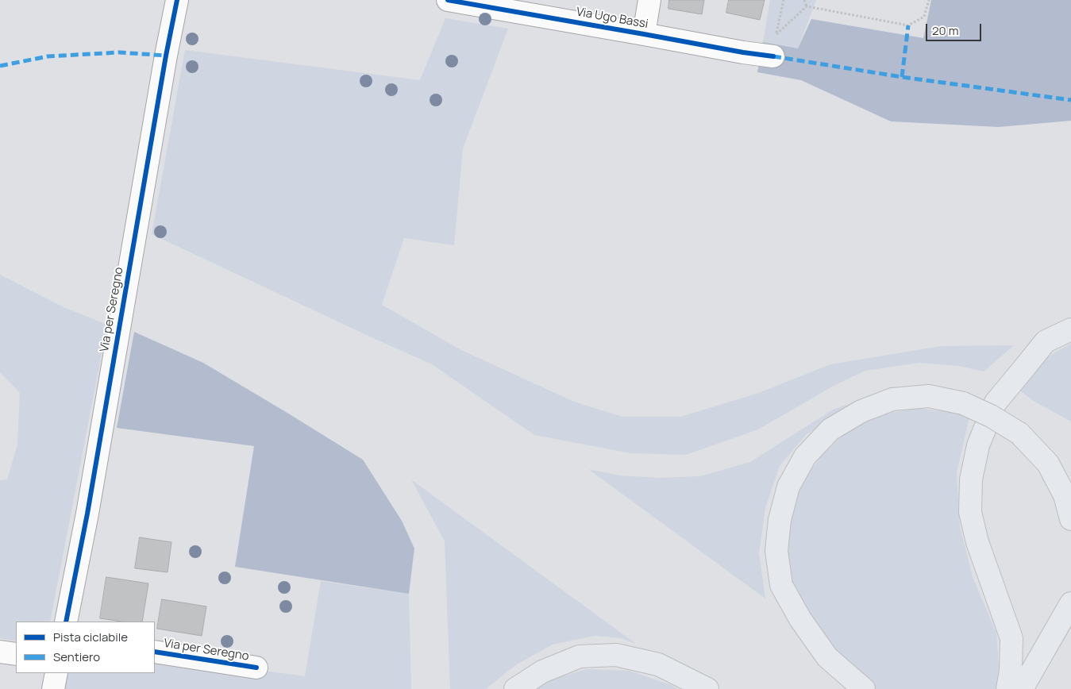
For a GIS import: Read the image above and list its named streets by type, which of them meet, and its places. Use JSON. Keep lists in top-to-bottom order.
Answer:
{
  "streets": {
    "street": ["Via Ugo Bassi", "Via per Seregno"]
  },
  "legend": ["Pista ciclabile", "Sentiero"],
  "scale_bar": "20 m"
}
